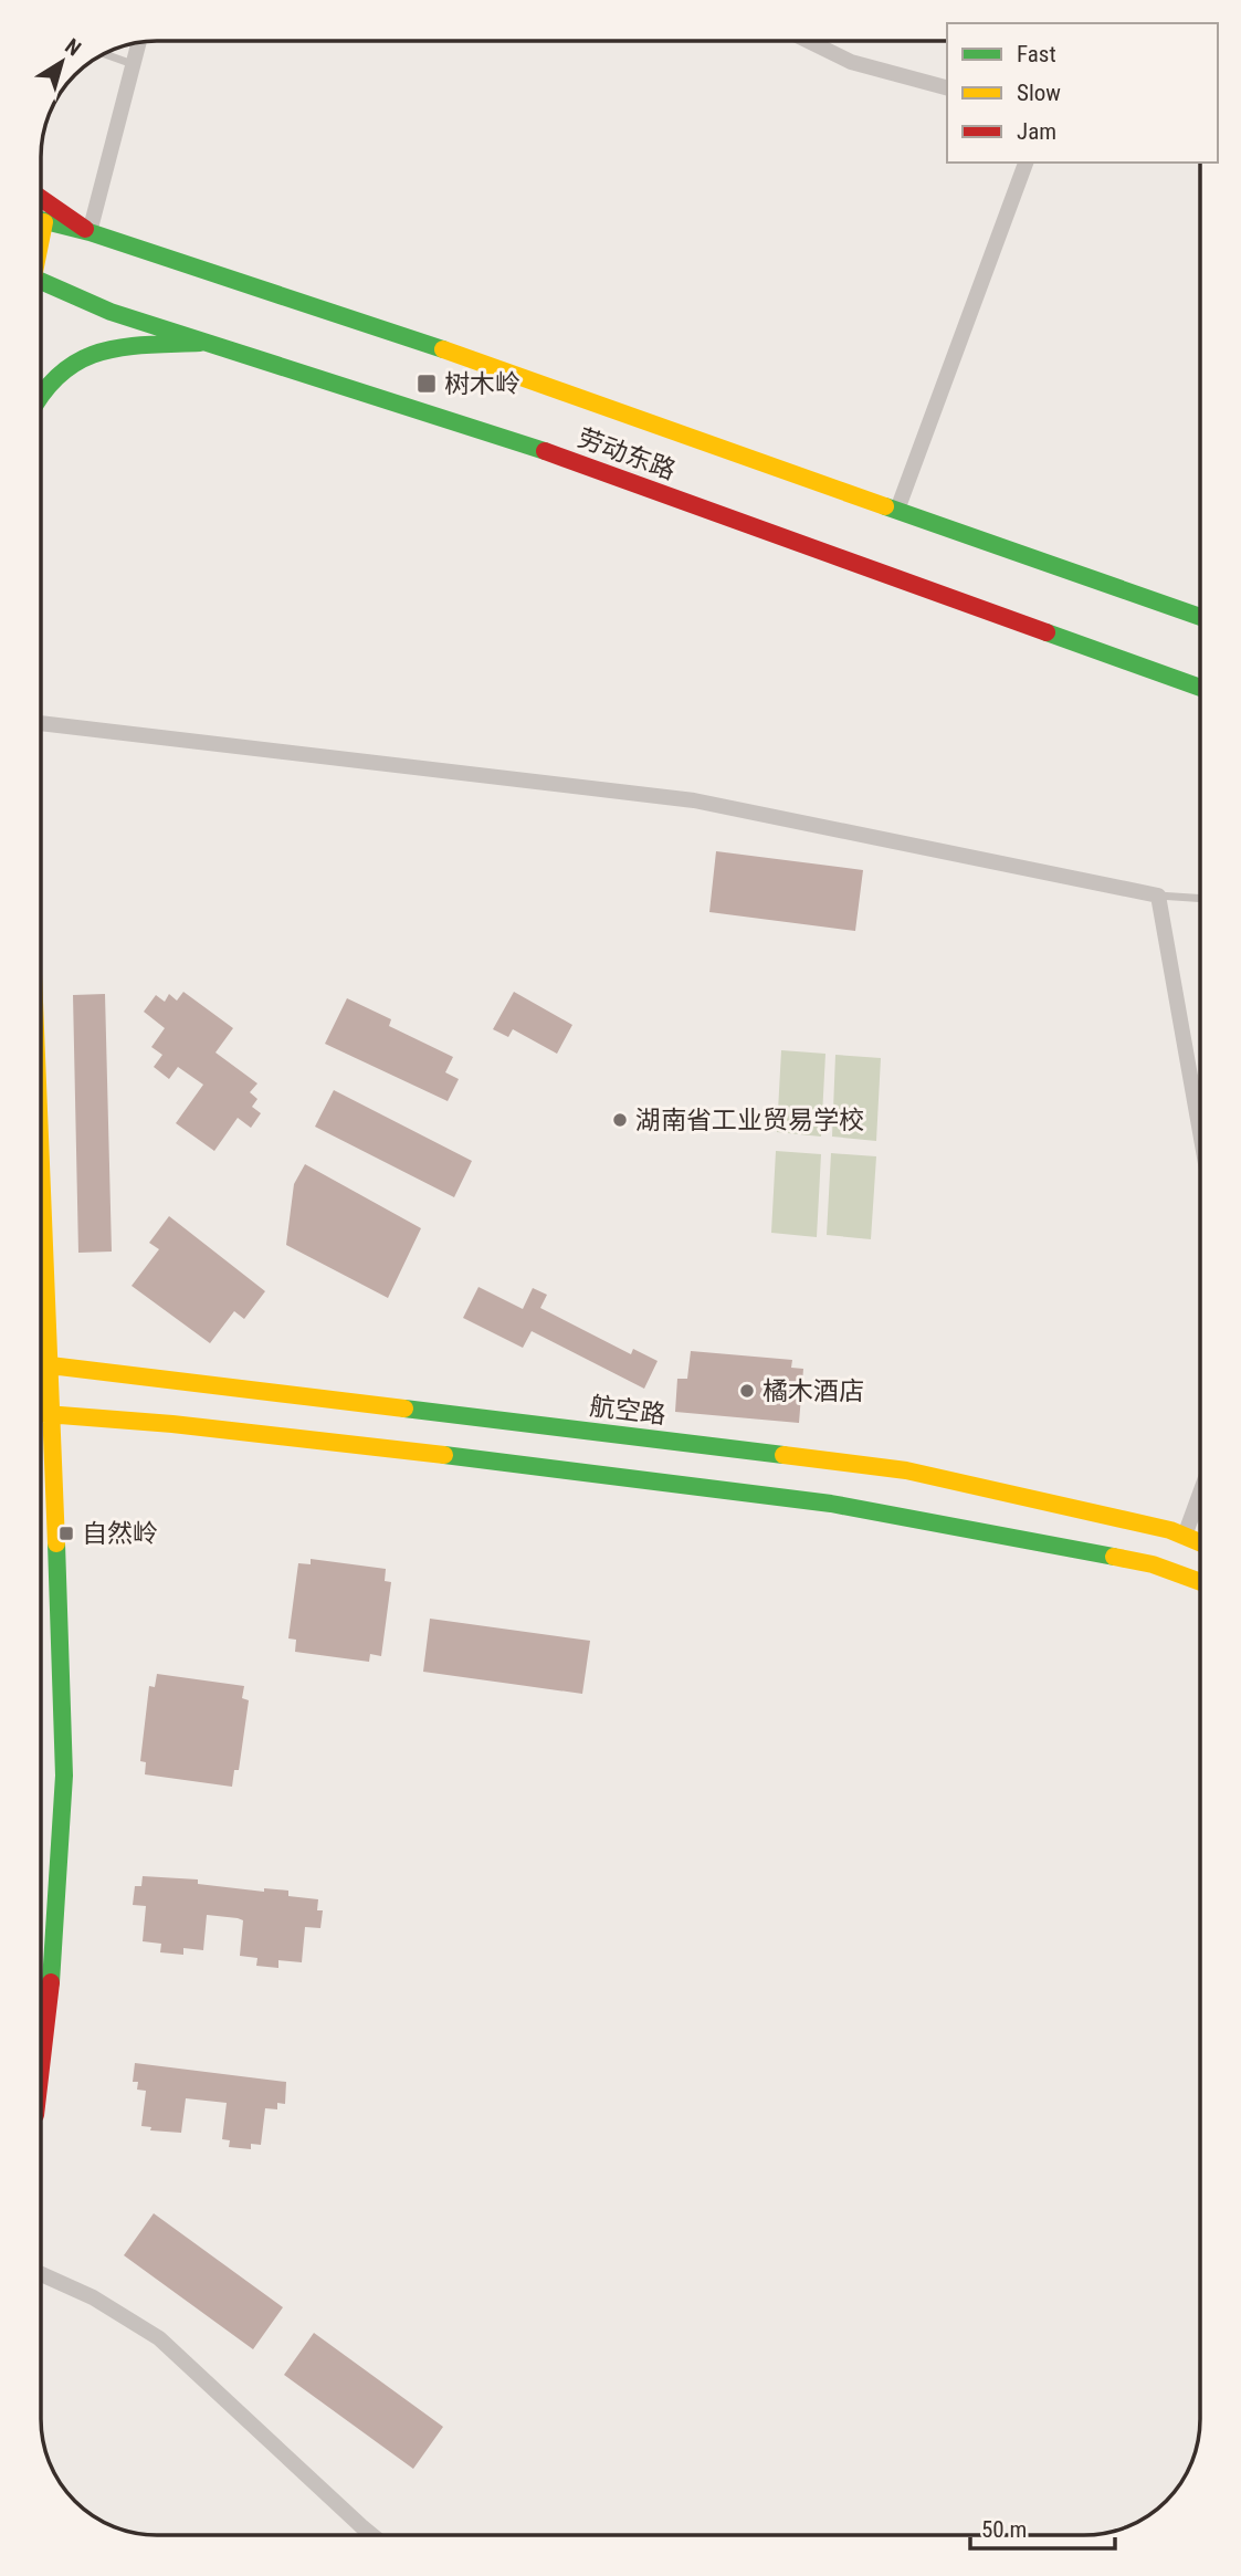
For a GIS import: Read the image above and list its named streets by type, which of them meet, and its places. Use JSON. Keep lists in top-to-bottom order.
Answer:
{
  "streets": {
    "main road": ["劳动东路", "航空路"]
  },
  "places": {
    "transit": ["树木岭", "自然岭"],
    "other": ["湖南省工业贸易学校", "橘木酒店"]
  },
  "legend": ["Fast", "Slow", "Jam"],
  "scale_bar": "50 m",
  "north": "top right"
}
